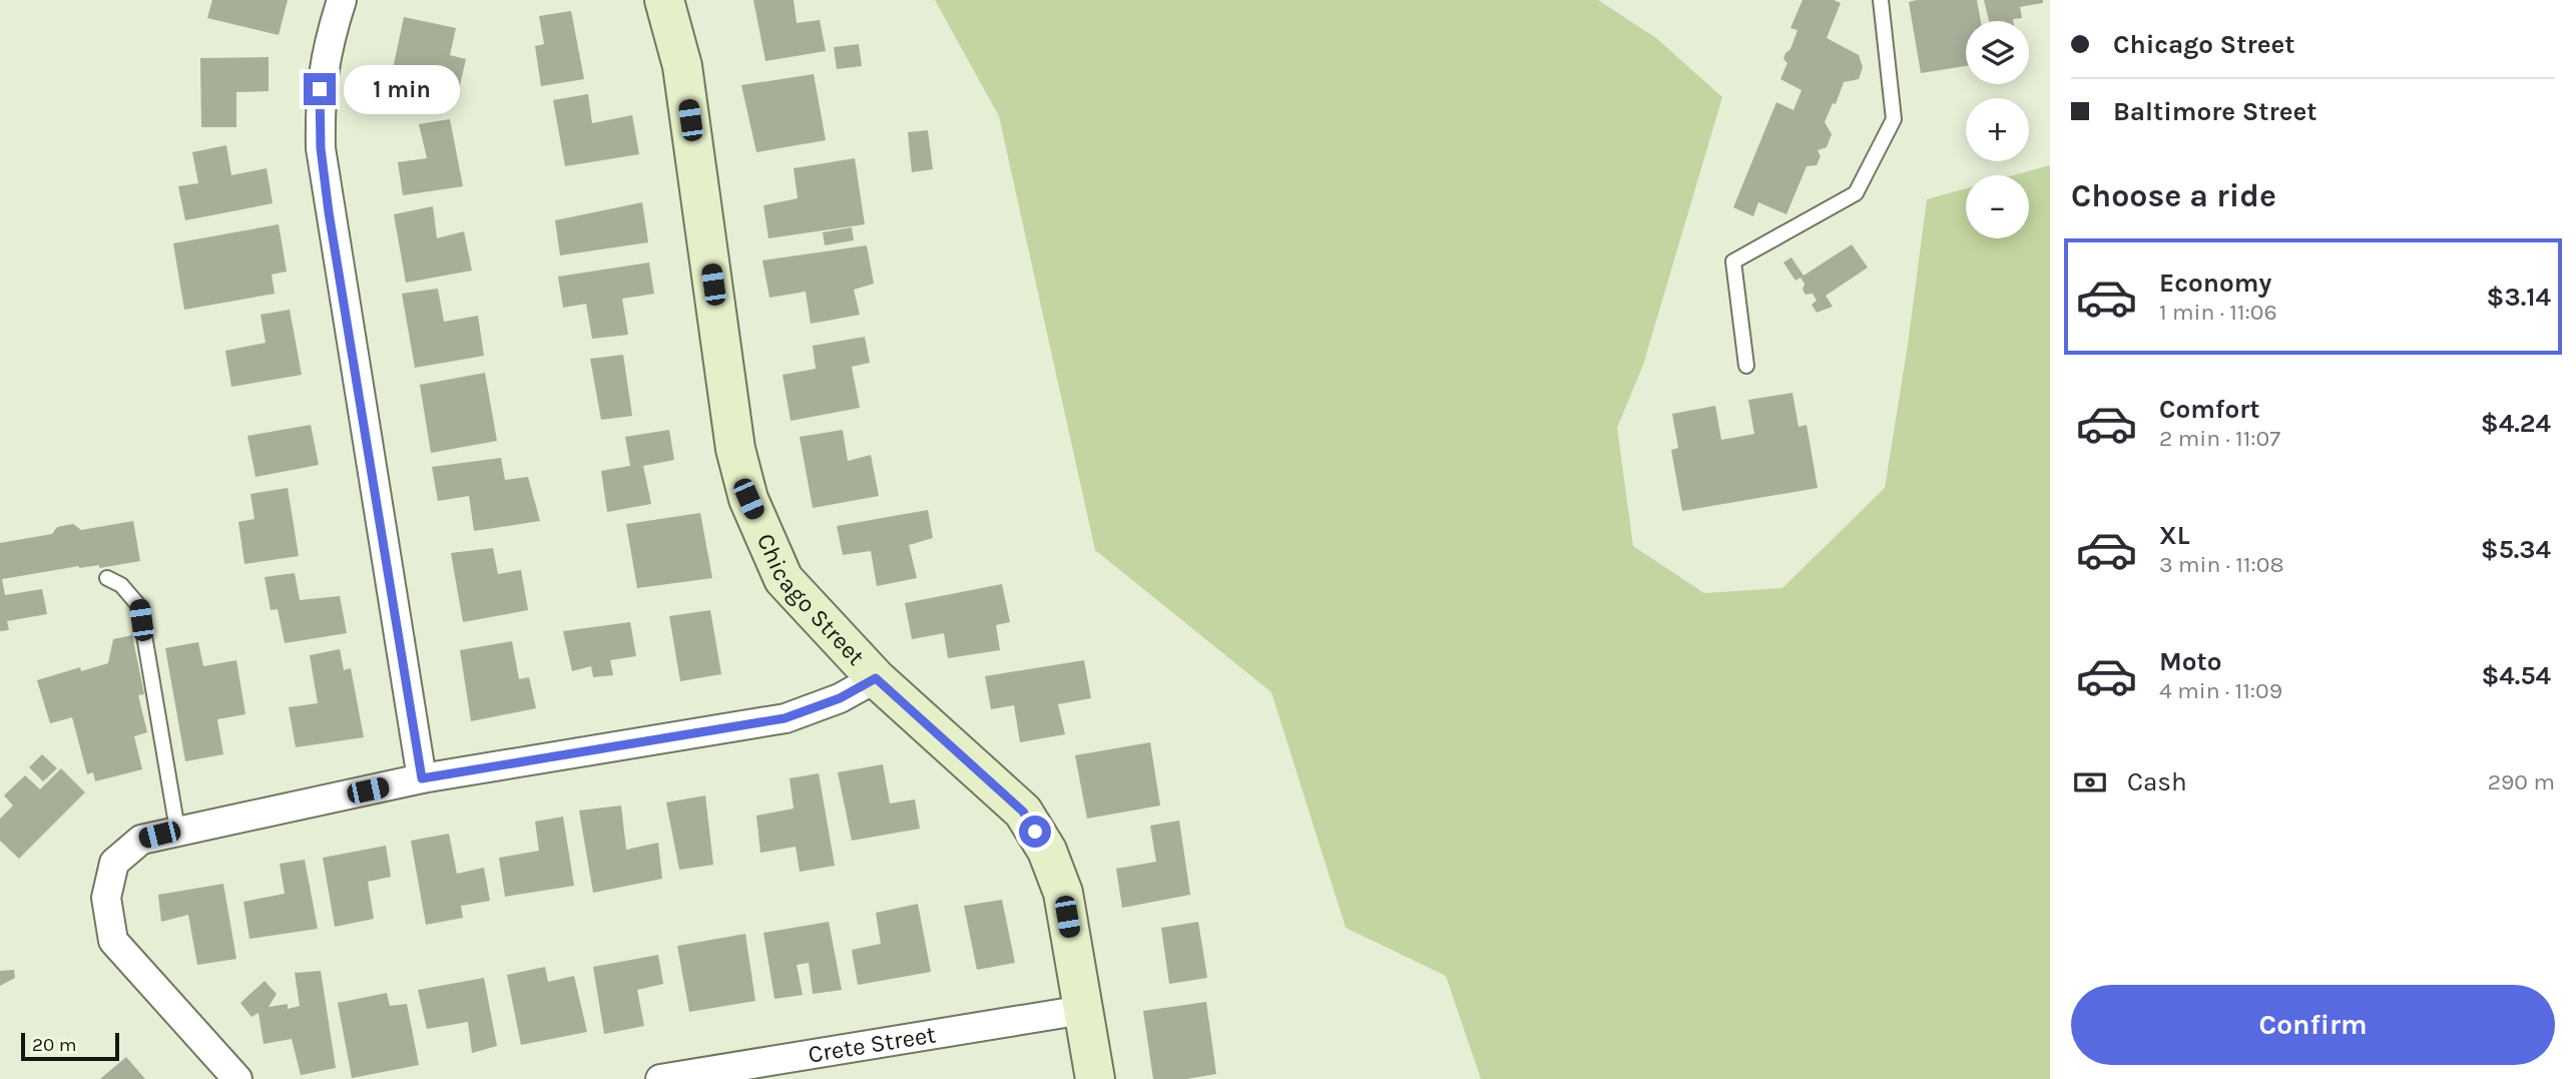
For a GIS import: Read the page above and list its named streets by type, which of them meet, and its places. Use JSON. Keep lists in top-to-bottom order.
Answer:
{
  "streets": {
    "street": ["Chicago Street", "Crete Street"]
  },
  "crossings": [
    ["Chicago Street", "Crete Street"]
  ],
  "scale_bar": "20 m",
  "page": {
    "banner": ["Chicago Street", "Baltimore Street"],
    "map_buttons": ["+", "−"],
    "bubble": "1 min",
    "heading": "Choose a ride",
    "list": [
      {
        "name": "Economy",
        "note": "1 min · 11:06",
        "value": "$3.14"
      },
      {
        "name": "Comfort",
        "note": "2 min · 11:07",
        "value": "$4.24"
      },
      {
        "name": "XL",
        "note": "3 min · 11:08",
        "value": "$5.34"
      },
      {
        "name": "Moto",
        "note": "4 min · 11:09",
        "value": "$4.54"
      }
    ],
    "pay": ["Cash", "290 m"],
    "buttons": "Confirm",
    "scale": "20 m"
  }
}
